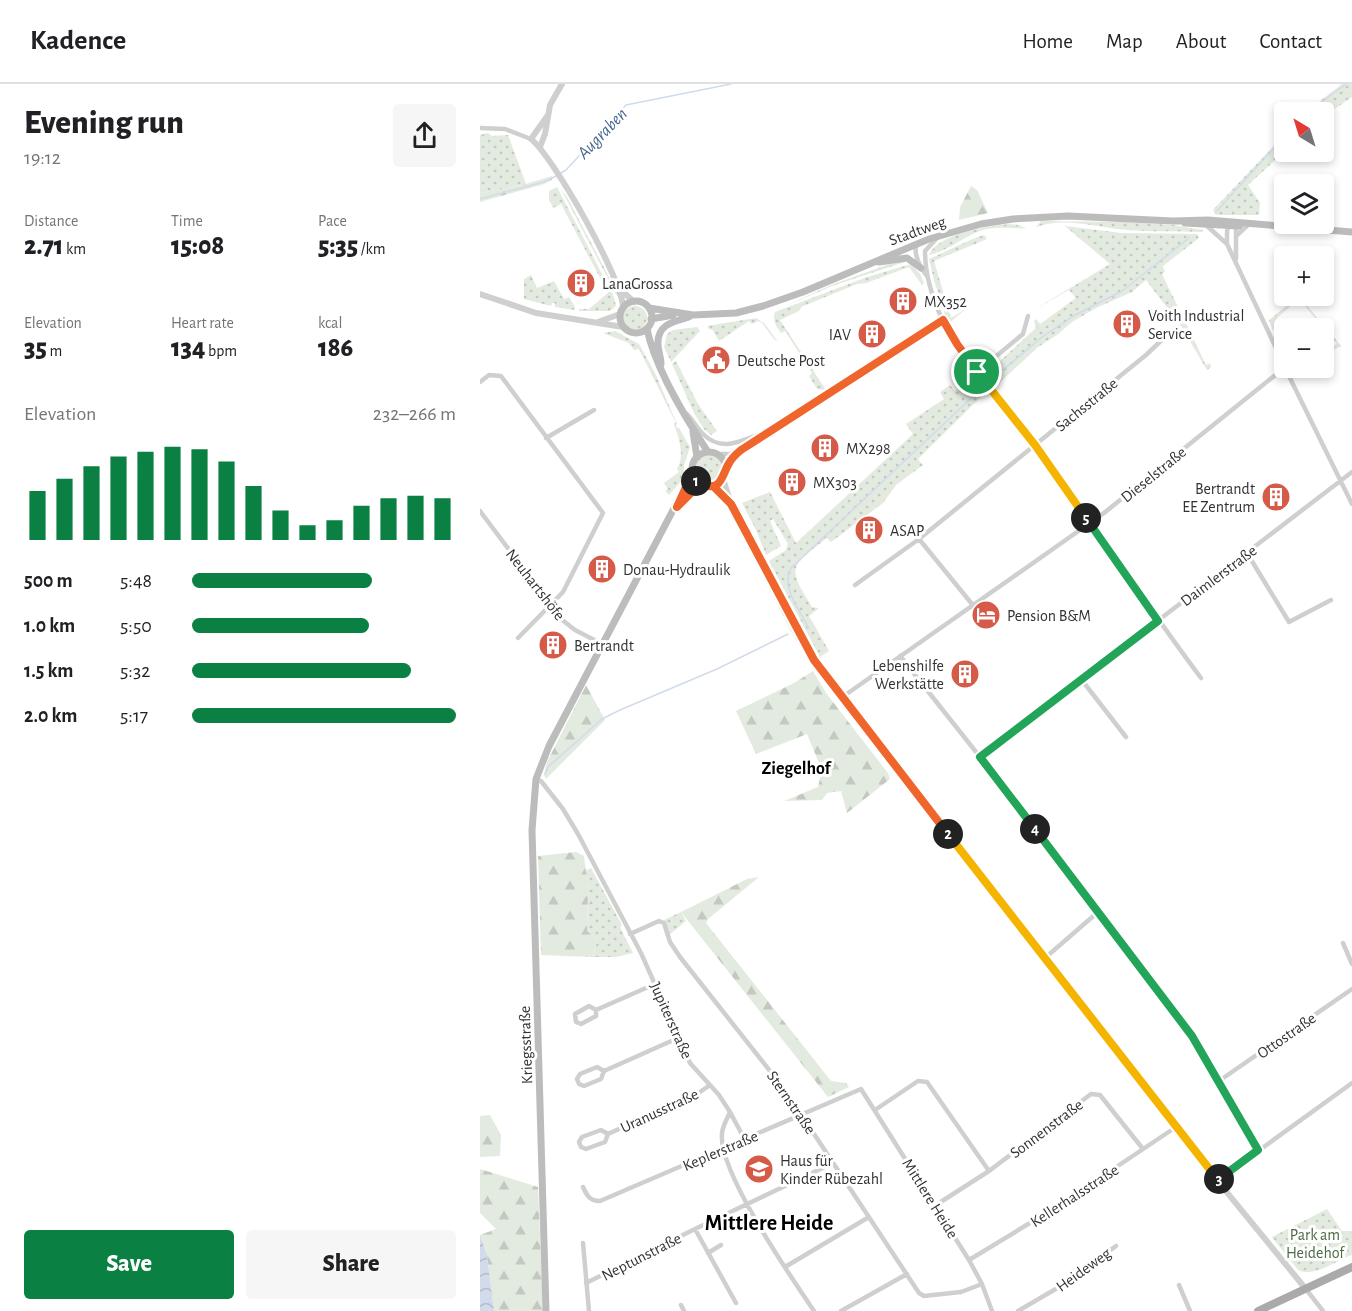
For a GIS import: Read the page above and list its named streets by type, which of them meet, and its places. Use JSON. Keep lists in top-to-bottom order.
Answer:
{
  "streets": {
    "main road": ["Stadtweg", "Kriegsstraße"],
    "street": [
      "Sachsstraße",
      "Dieselstraße",
      "Daimlerstraße",
      "Neuhartshöfe",
      "Jupiterstraße",
      "Ottostraße",
      "Sternstraße",
      "Uranusstraße",
      "Sonnenstraße",
      "Keplerstraße",
      "Kellerhalsstraße",
      "Mittlere Heide",
      "Neptunstraße",
      "Heideweg"
    ]
  },
  "crossings": [
    ["Neuhartshöfe", "Kriegsstraße"],
    ["Jupiterstraße", "Kriegsstraße"],
    ["Jupiterstraße", "Sternstraße"],
    ["Jupiterstraße", "Uranusstraße"],
    ["Jupiterstraße", "Keplerstraße"],
    ["Sternstraße", "Keplerstraße"],
    ["Sternstraße", "Mittlere Heide"],
    ["Sternstraße", "Neptunstraße"],
    ["Sonnenstraße", "Kellerhalsstraße"],
    ["Sonnenstraße", "Mittlere Heide"],
    ["Keplerstraße", "Mittlere Heide"],
    ["Kellerhalsstraße", "Mittlere Heide"]
  ],
  "districts": ["Ziegelhof", "Mittlere Heide"],
  "water": ["Augraben"],
  "parks": ["Park am Heidehof"],
  "places": {
    "building": [
      "LanaGrossa",
      "MX352",
      "Voith Industrial Service",
      "IAV",
      "MX298",
      "MX303",
      "Bertrandt EE Zentrum",
      "ASAP",
      "Donau-Hydraulik",
      "Bertrandt",
      "Lebenshilfe Werkstätte"
    ],
    "public building": ["Deutsche Post"],
    "hotel": ["Pension B&M"],
    "school or university": ["Haus für Kinder Rübezahl"]
  },
  "north": "top left",
  "page": {
    "header": "Kadence",
    "nav": [
      "Home",
      "Map",
      "About",
      "Contact"
    ],
    "heading": ["Evening run", "19:12"],
    "map_buttons": ["+", "−"],
    "stats": [
      ["Distance", "2.71 km"],
      ["Time", "15:08"],
      ["Pace", "5:35 /km"],
      ["Elevation", "35 m"],
      ["Heart rate", "134 bpm"],
      ["kcal", "186"]
    ],
    "chart": ["Elevation", "232–266 m"],
    "pins": [
      "1",
      "5",
      "4",
      "2",
      "3"
    ],
    "list": [
      {
        "name": "500 m",
        "note": "5:48"
      },
      {
        "name": "1.0 km",
        "note": "5:50"
      },
      {
        "name": "1.5 km",
        "note": "5:32"
      },
      {
        "name": "2.0 km",
        "note": "5:17"
      }
    ],
    "buttons": ["Save", "Share"]
  }
}
